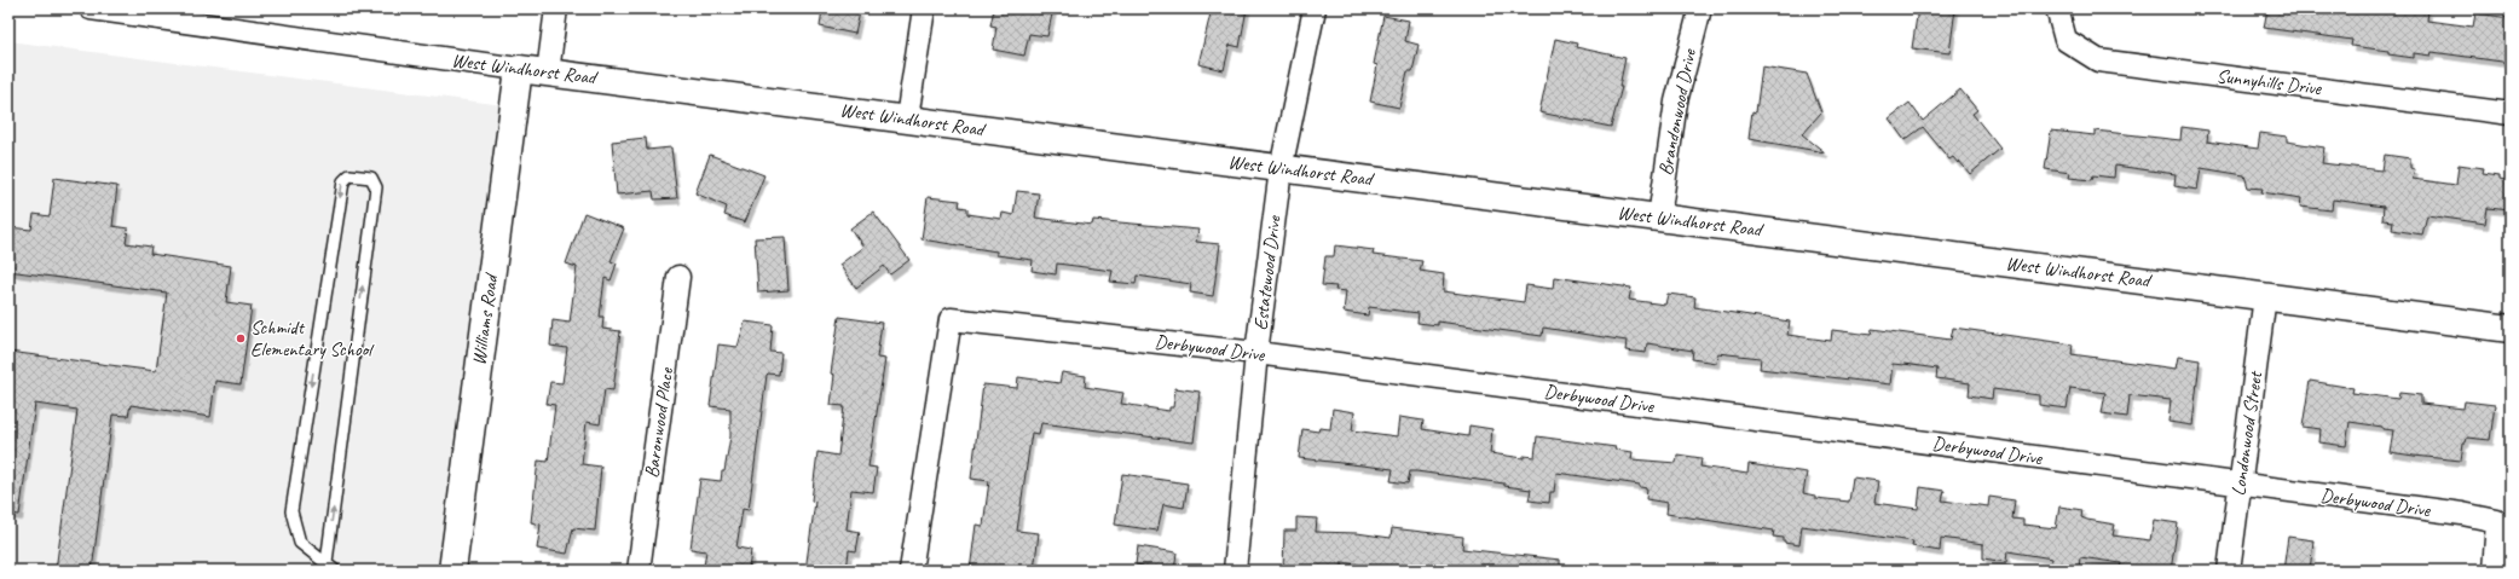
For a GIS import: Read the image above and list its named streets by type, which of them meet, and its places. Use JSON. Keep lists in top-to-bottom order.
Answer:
{
  "streets": {
    "street": [
      "West Windhorst Road",
      "Sunnyhills Drive",
      "Brandonwood Drive",
      "Estatewood Drive",
      "Williams Road",
      "Derbywood Drive",
      "Baronwood Place",
      "Londonwood Street"
    ]
  },
  "crossings": [
    ["West Windhorst Road", "Brandonwood Drive"],
    ["West Windhorst Road", "Estatewood Drive"],
    ["West Windhorst Road", "Williams Road"],
    ["West Windhorst Road", "Londonwood Street"],
    ["Estatewood Drive", "Derbywood Drive"],
    ["Derbywood Drive", "Londonwood Street"]
  ],
  "places": ["Schmidt Elementary School"]
}
